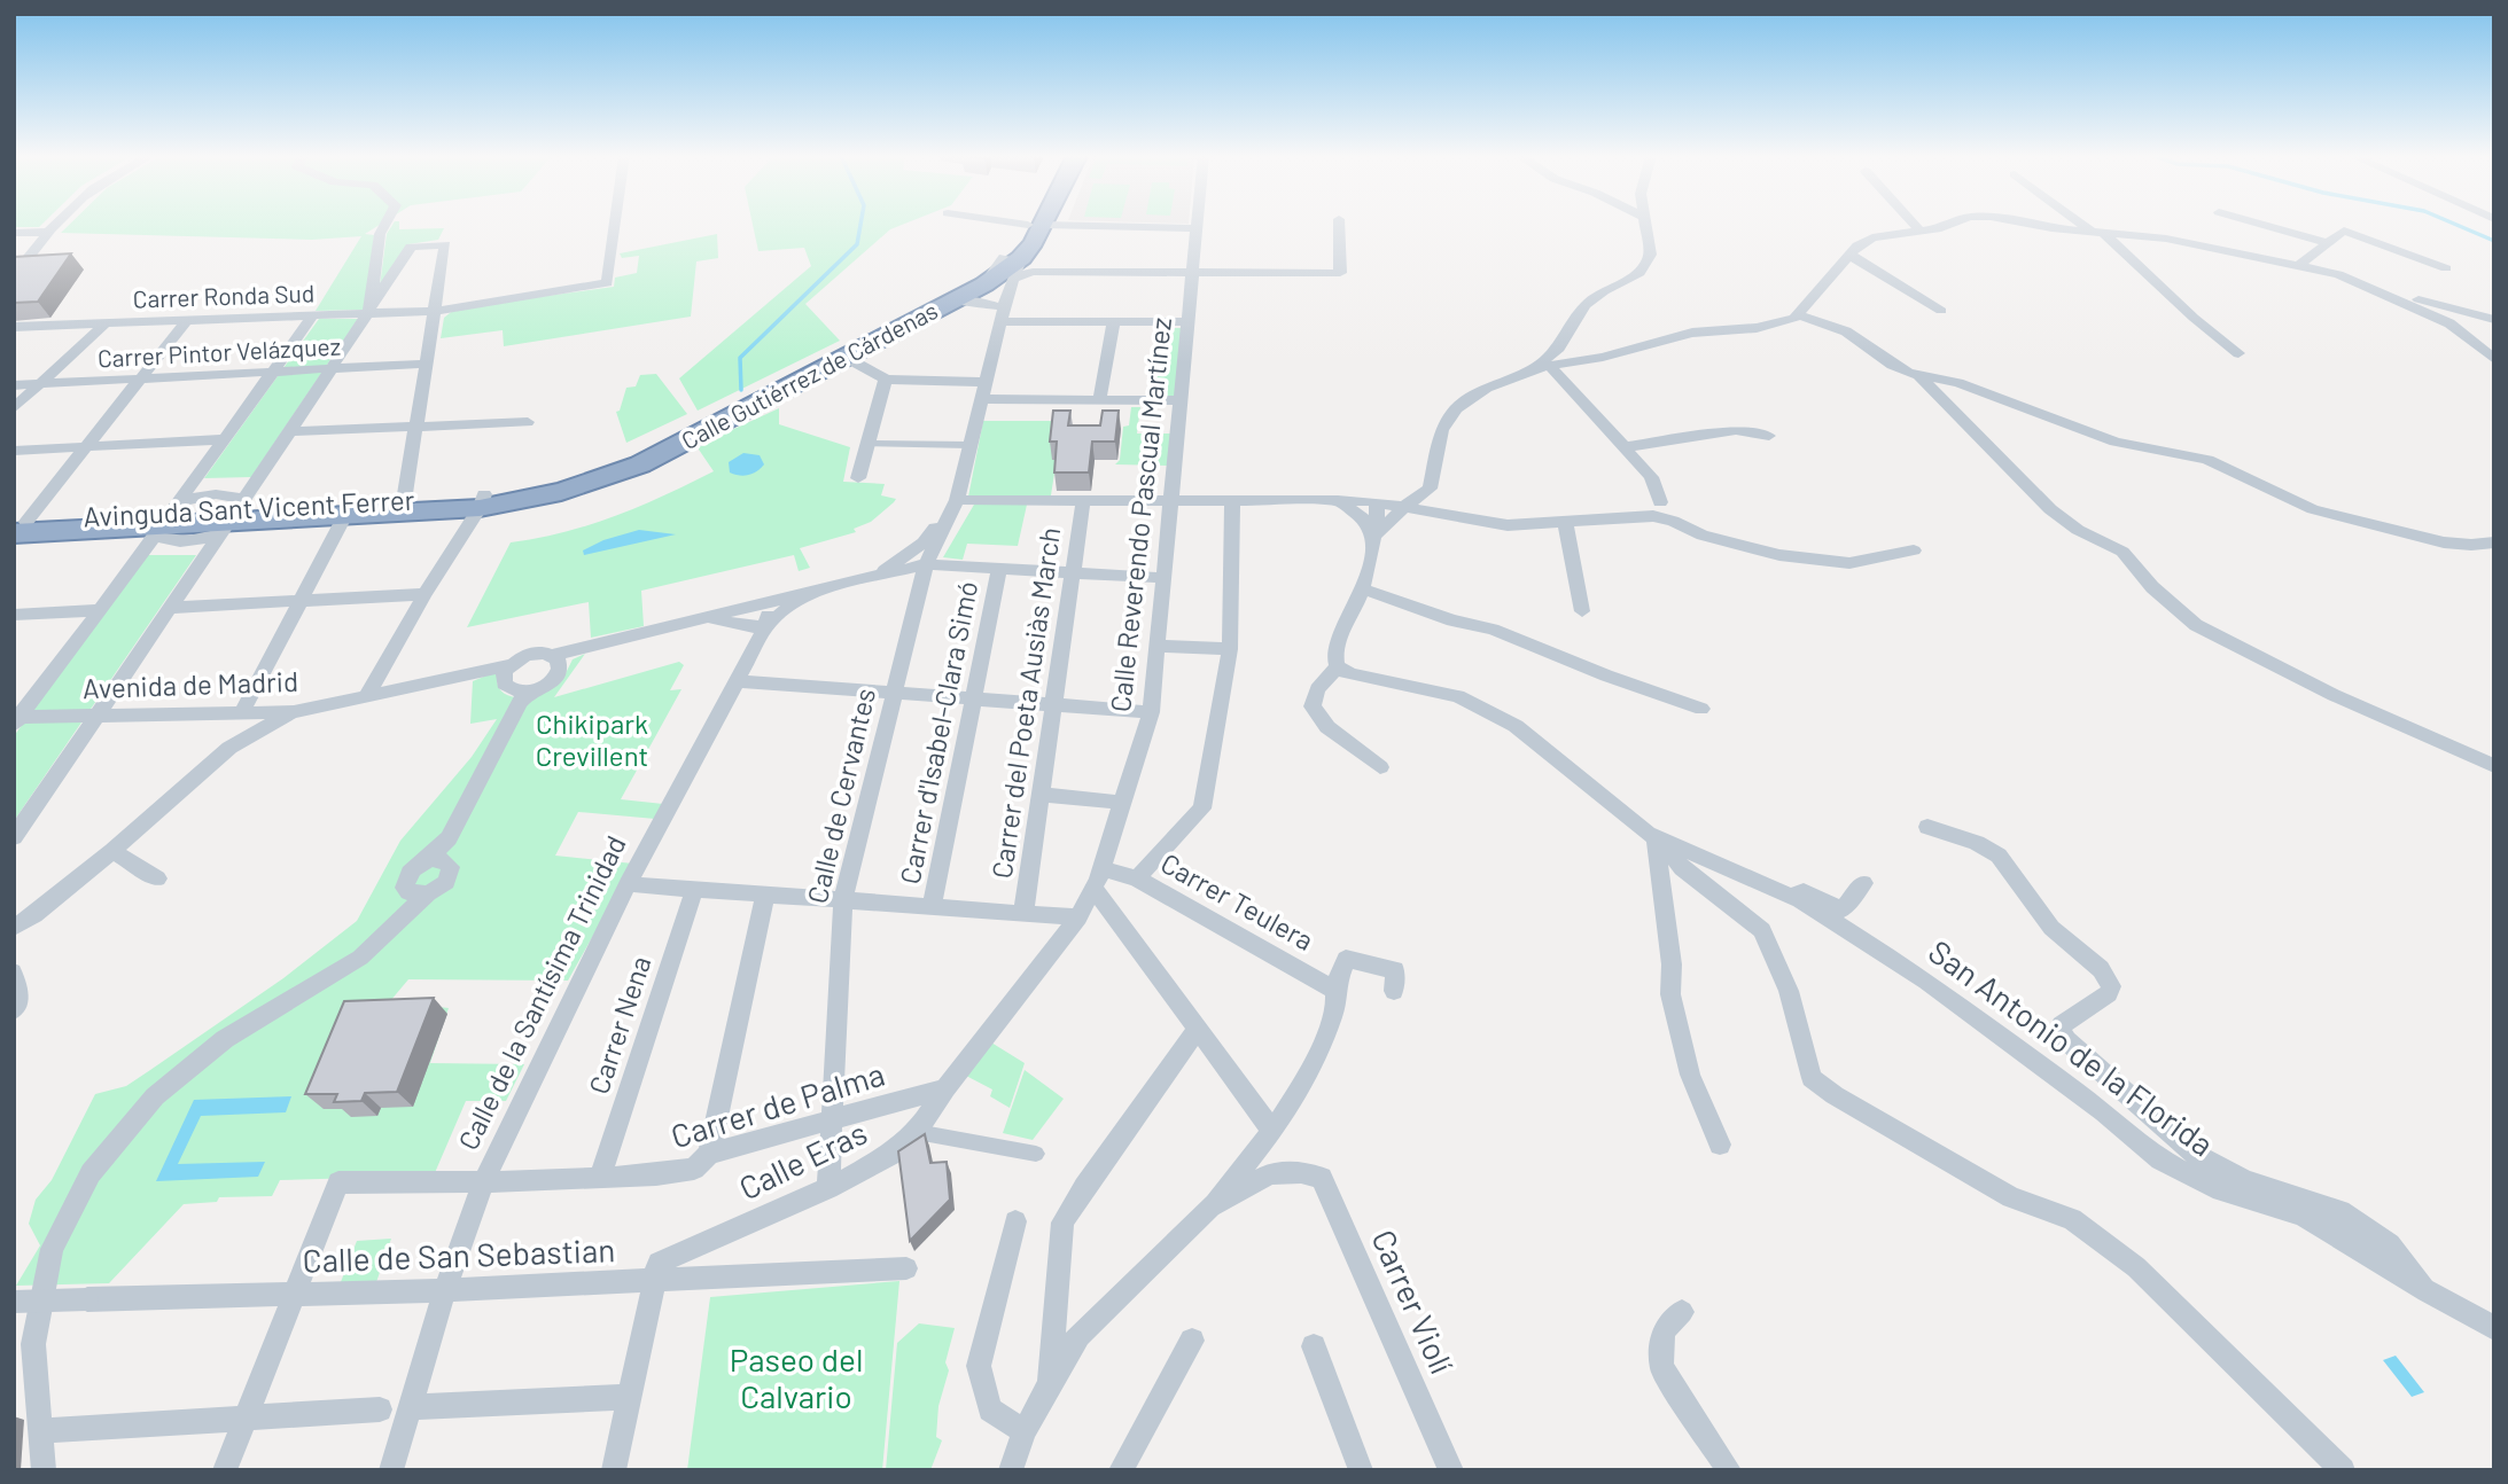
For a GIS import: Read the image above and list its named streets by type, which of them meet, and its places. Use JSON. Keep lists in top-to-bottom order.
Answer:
{
  "streets": {
    "highway": ["Calle Gutiérrez de Cárdenas", "Avinguda Sant Vicent Ferrer"],
    "street": [
      "Carrer Ronda Sud",
      "Carrer Pintor Velázquez",
      "Calle Reverendo Pascual Martínez",
      "Avenida de Madrid",
      "Carrer del Poeta Ausiàs March",
      "Carrer d'Isabel-Clara Simó",
      "Calle de Cervantes",
      "Carrer Teulera",
      "Calle de la Santísima Trinidad",
      "Carrer Nena",
      "San Antonio de la Florida",
      "Carrer de Palma",
      "Calle Eras",
      "Calle de San Sebastian",
      "Carrer Violí"
    ]
  },
  "crossings": [
    ["Calle Gutiérrez de Cárdenas", "Avinguda Sant Vicent Ferrer"],
    ["Calle Reverendo Pascual Martínez", "Carrer Teulera"],
    ["Calle Reverendo Pascual Martínez", "Calle Eras"],
    ["Calle de Cervantes", "Carrer de Palma"],
    ["Calle de Cervantes", "Calle Eras"],
    ["Calle de la Santísima Trinidad", "Carrer de Palma"],
    ["Calle de la Santísima Trinidad", "Calle de San Sebastian"],
    ["Carrer Nena", "Carrer de Palma"],
    ["Carrer de Palma", "Calle Eras"],
    ["Carrer de Palma", "Calle de San Sebastian"],
    ["Calle Eras", "Calle de San Sebastian"]
  ],
  "parks": ["Chikipark Crevillent", "Paseo del Calvario"]
}
